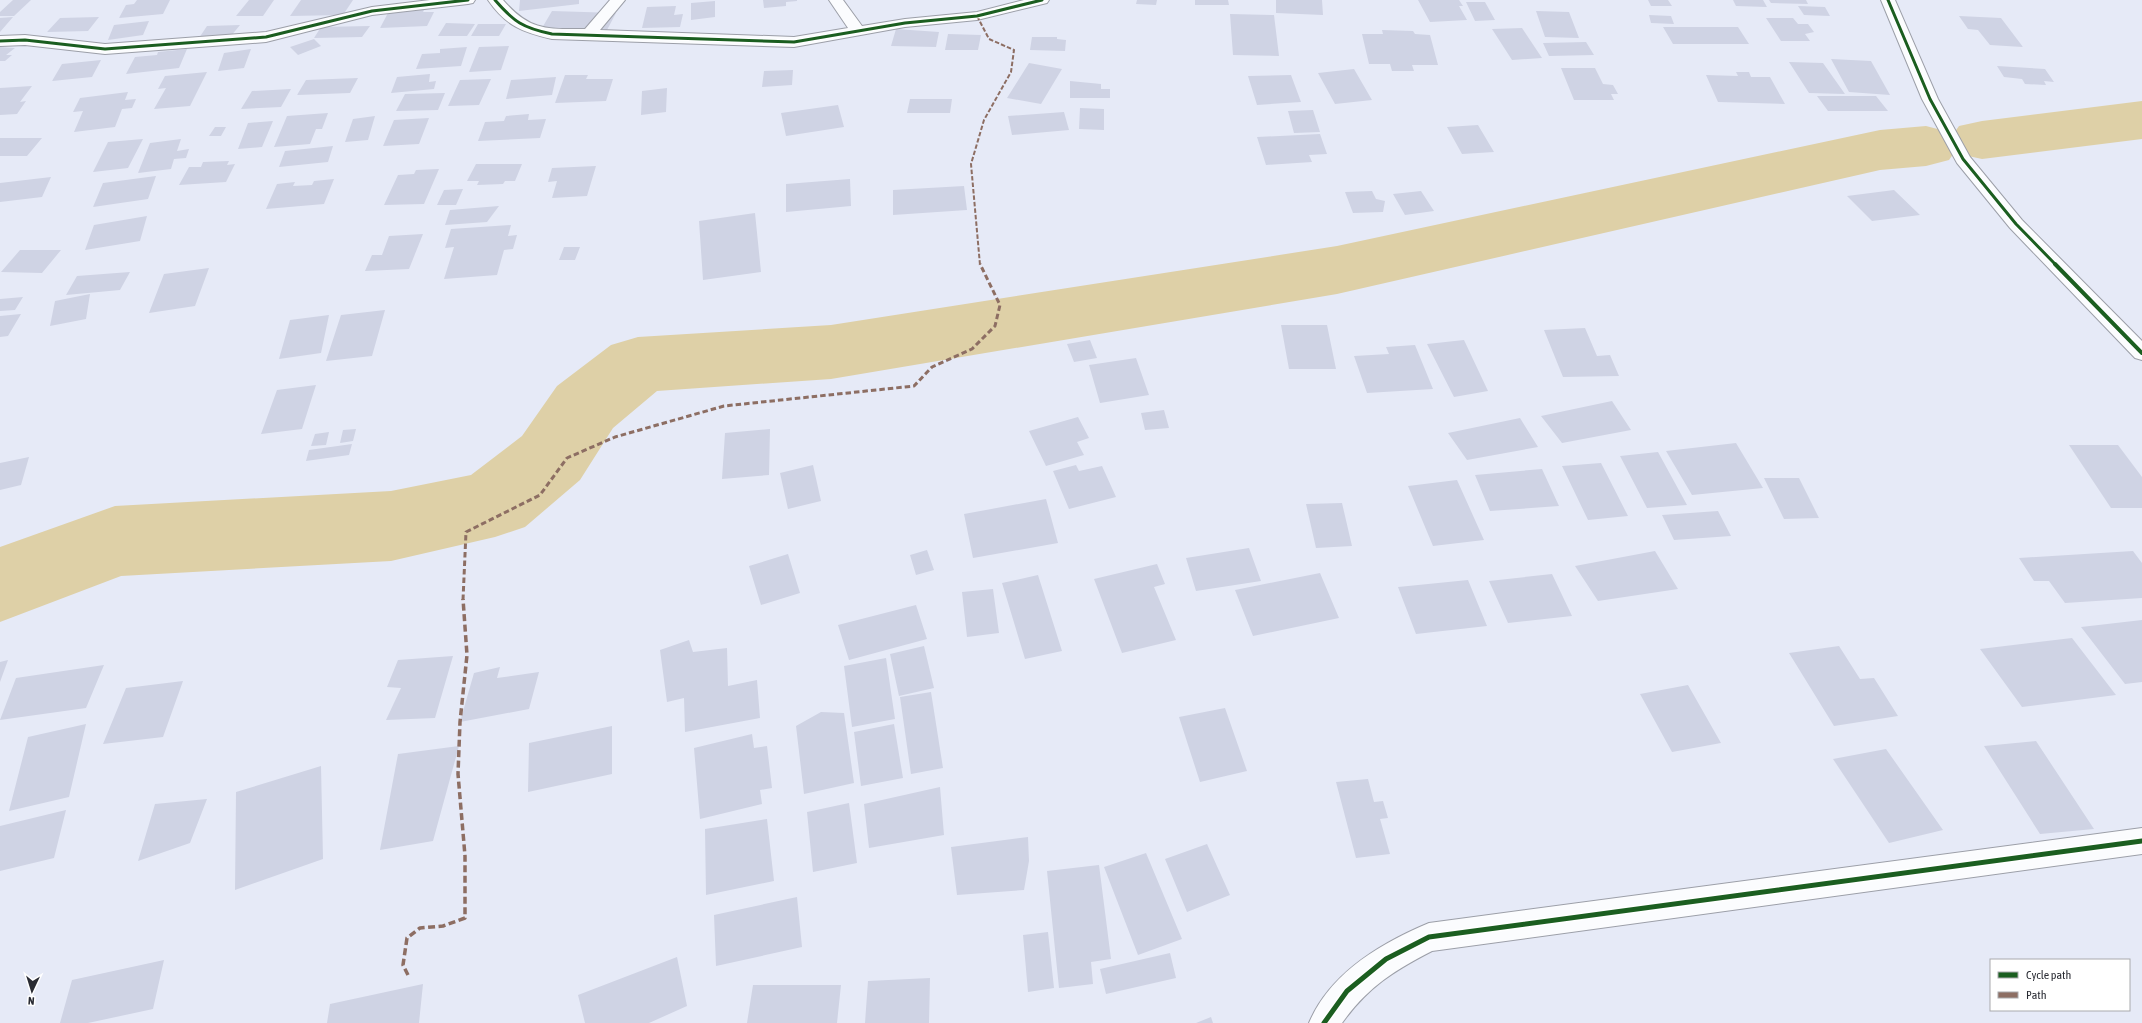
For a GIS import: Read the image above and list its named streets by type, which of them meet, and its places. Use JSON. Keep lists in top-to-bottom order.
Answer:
{
  "legend": ["Cycle path", "Path"],
  "north": "bottom"
}
